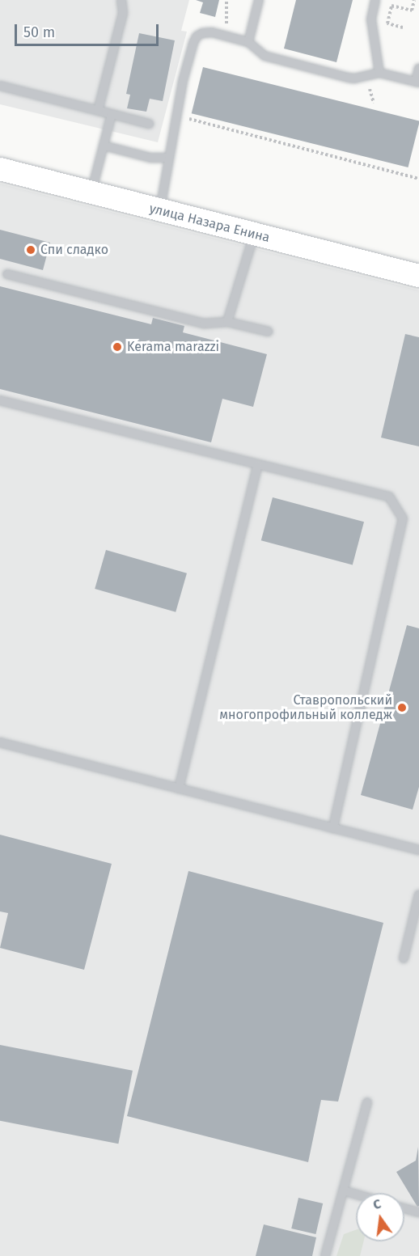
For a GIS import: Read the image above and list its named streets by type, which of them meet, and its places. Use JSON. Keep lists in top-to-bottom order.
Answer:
{
  "streets": {
    "main road": ["улица Назара Енина"]
  },
  "places": ["Спи сладко", "Kerama marazzi", "Ставропольский многопрофильный колледж"],
  "scale_bar": "50 m",
  "north": "top"
}
